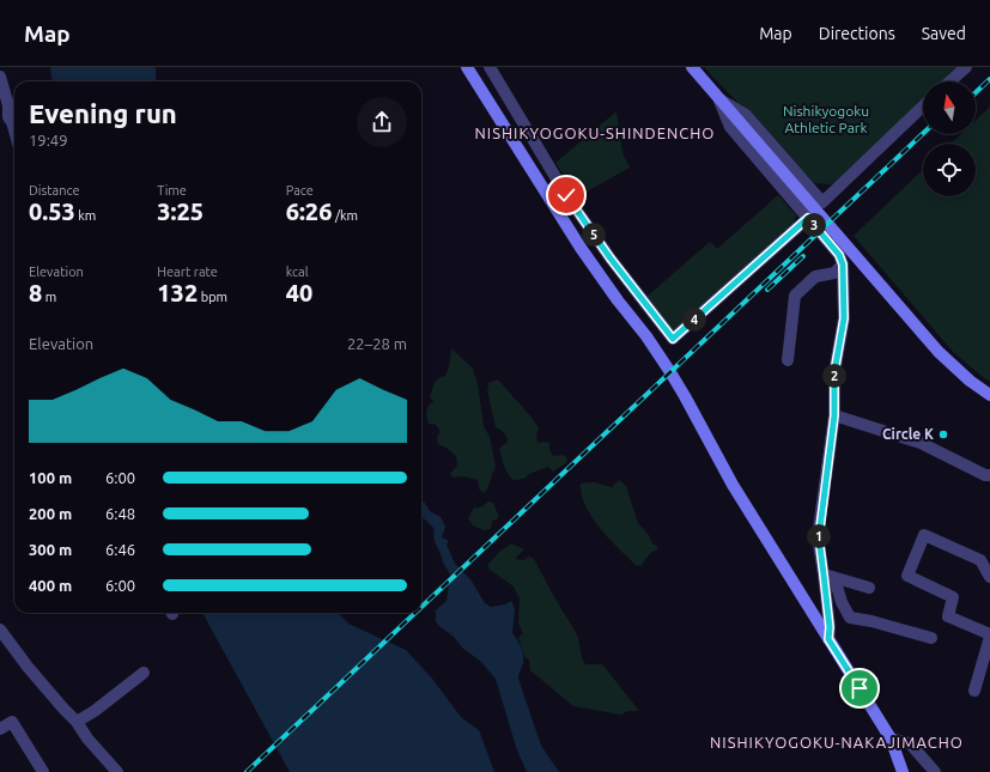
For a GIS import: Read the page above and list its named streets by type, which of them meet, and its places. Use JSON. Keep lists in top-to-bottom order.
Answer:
{
  "districts": ["NISHIKYOGOKU-SHINDENCHO", "NISHIKYOGOKU-NAKAJIMACHO"],
  "parks": ["Nishikyogoku Athletic Park"],
  "places": ["Circle K"],
  "north": "top",
  "page": {
    "header": "Map",
    "nav": ["Map", "Directions", "Saved"],
    "heading": ["Evening run", "19:49"],
    "stats": [
      ["Distance", "0.53 km"],
      ["Time", "3:25"],
      ["Pace", "6:26 /km"],
      ["Elevation", "8 m"],
      ["Heart rate", "132 bpm"],
      ["kcal", "40"]
    ],
    "pins": [
      "3",
      "5",
      "4",
      "2",
      "1"
    ],
    "chart": ["Elevation", "22–28 m"],
    "list": [
      {
        "name": "100 m",
        "note": "6:00"
      },
      {
        "name": "200 m",
        "note": "6:48"
      },
      {
        "name": "300 m",
        "note": "6:46"
      },
      {
        "name": "400 m",
        "note": "6:00"
      }
    ]
  }
}
